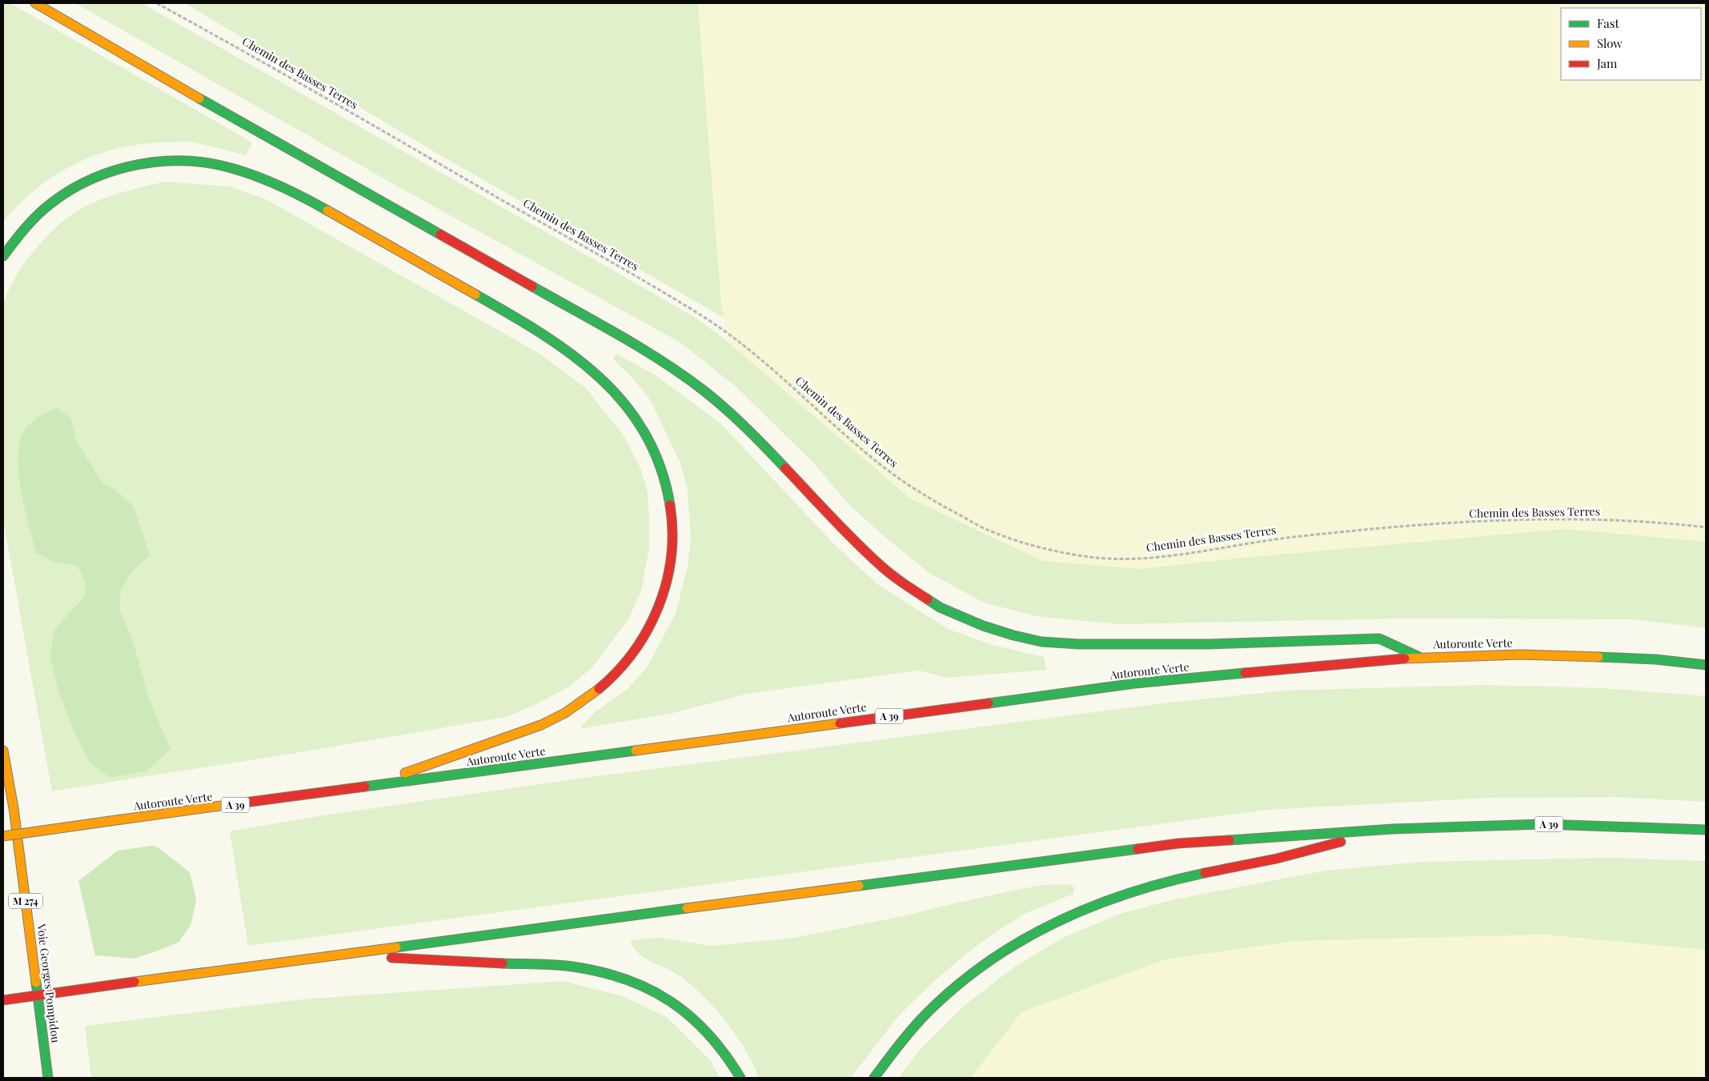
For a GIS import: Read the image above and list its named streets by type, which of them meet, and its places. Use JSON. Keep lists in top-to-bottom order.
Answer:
{
  "streets": {
    "highway": [
      "Autoroute Verte",
      "A 39",
      "M 274",
      "Voie Georges Pompidou"
    ],
    "path": ["Chemin des Basses Terres"]
  },
  "legend": ["Fast", "Slow", "Jam"]
}
